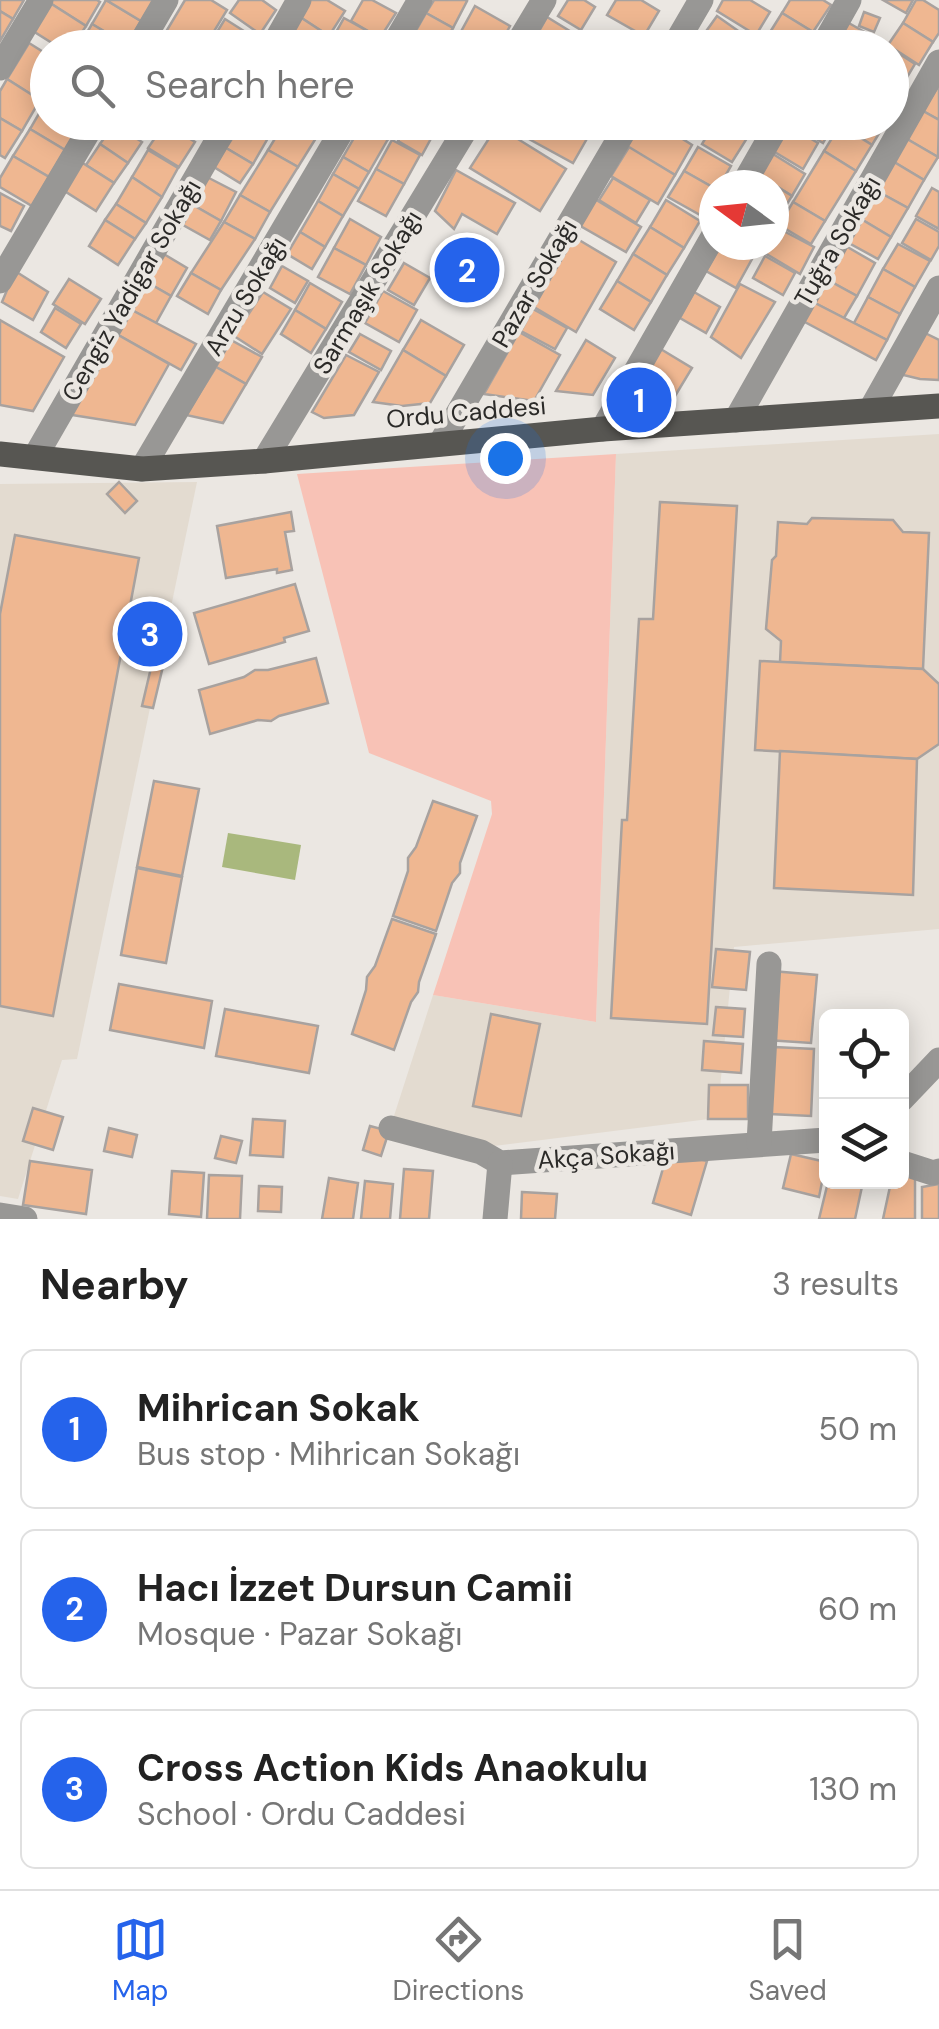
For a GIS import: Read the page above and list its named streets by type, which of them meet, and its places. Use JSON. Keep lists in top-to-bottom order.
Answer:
{
  "streets": {
    "main road": ["Ordu Caddesi"],
    "street": [
      "Tuğra Sokağı",
      "Pazar Sokağı",
      "Cengiz Yadigar Sokağı",
      "Sarmaşık Sokağı",
      "Arzu Sokağı",
      "Akça Sokağı"
    ]
  },
  "crossings": [
    ["Tuğra Sokağı", "Ordu Caddesi"],
    ["Pazar Sokağı", "Ordu Caddesi"],
    ["Cengiz Yadigar Sokağı", "Ordu Caddesi"],
    ["Sarmaşık Sokağı", "Ordu Caddesi"],
    ["Arzu Sokağı", "Ordu Caddesi"]
  ],
  "north": "left",
  "page": {
    "search": "Search here",
    "pins": ["2", "1", "3"],
    "heading": ["Nearby", "3 results"],
    "list": [
      {
        "mark": "1",
        "name": "Mihrican Sokak",
        "note": "Bus stop · Mihrican Sokağı",
        "value": "50 m"
      },
      {
        "mark": "2",
        "name": "Hacı İzzet Dursun Camii",
        "note": "Mosque · Pazar Sokağı",
        "value": "60 m"
      },
      {
        "mark": "3",
        "name": "Cross Action Kids Anaokulu",
        "note": "School · Ordu Caddesi",
        "value": "130 m"
      }
    ],
    "nav": ["Map", "Directions", "Saved"]
  }
}
